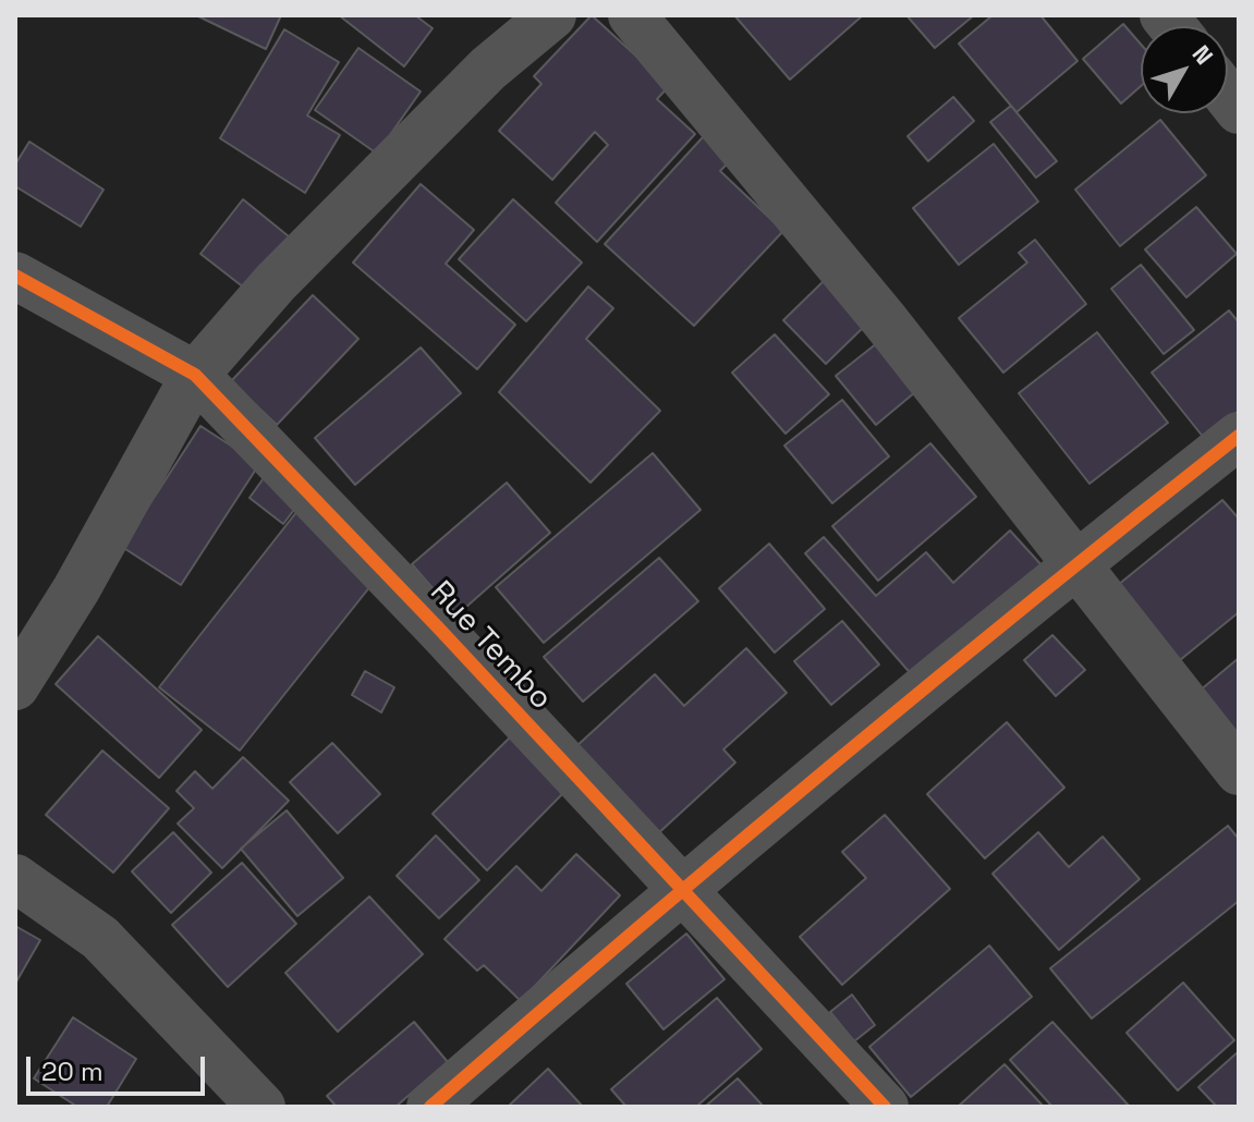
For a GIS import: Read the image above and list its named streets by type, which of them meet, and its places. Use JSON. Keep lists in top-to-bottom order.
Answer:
{
  "streets": {
    "street": ["Rue Tembo"]
  },
  "scale_bar": "20 m",
  "north": "top right"
}
